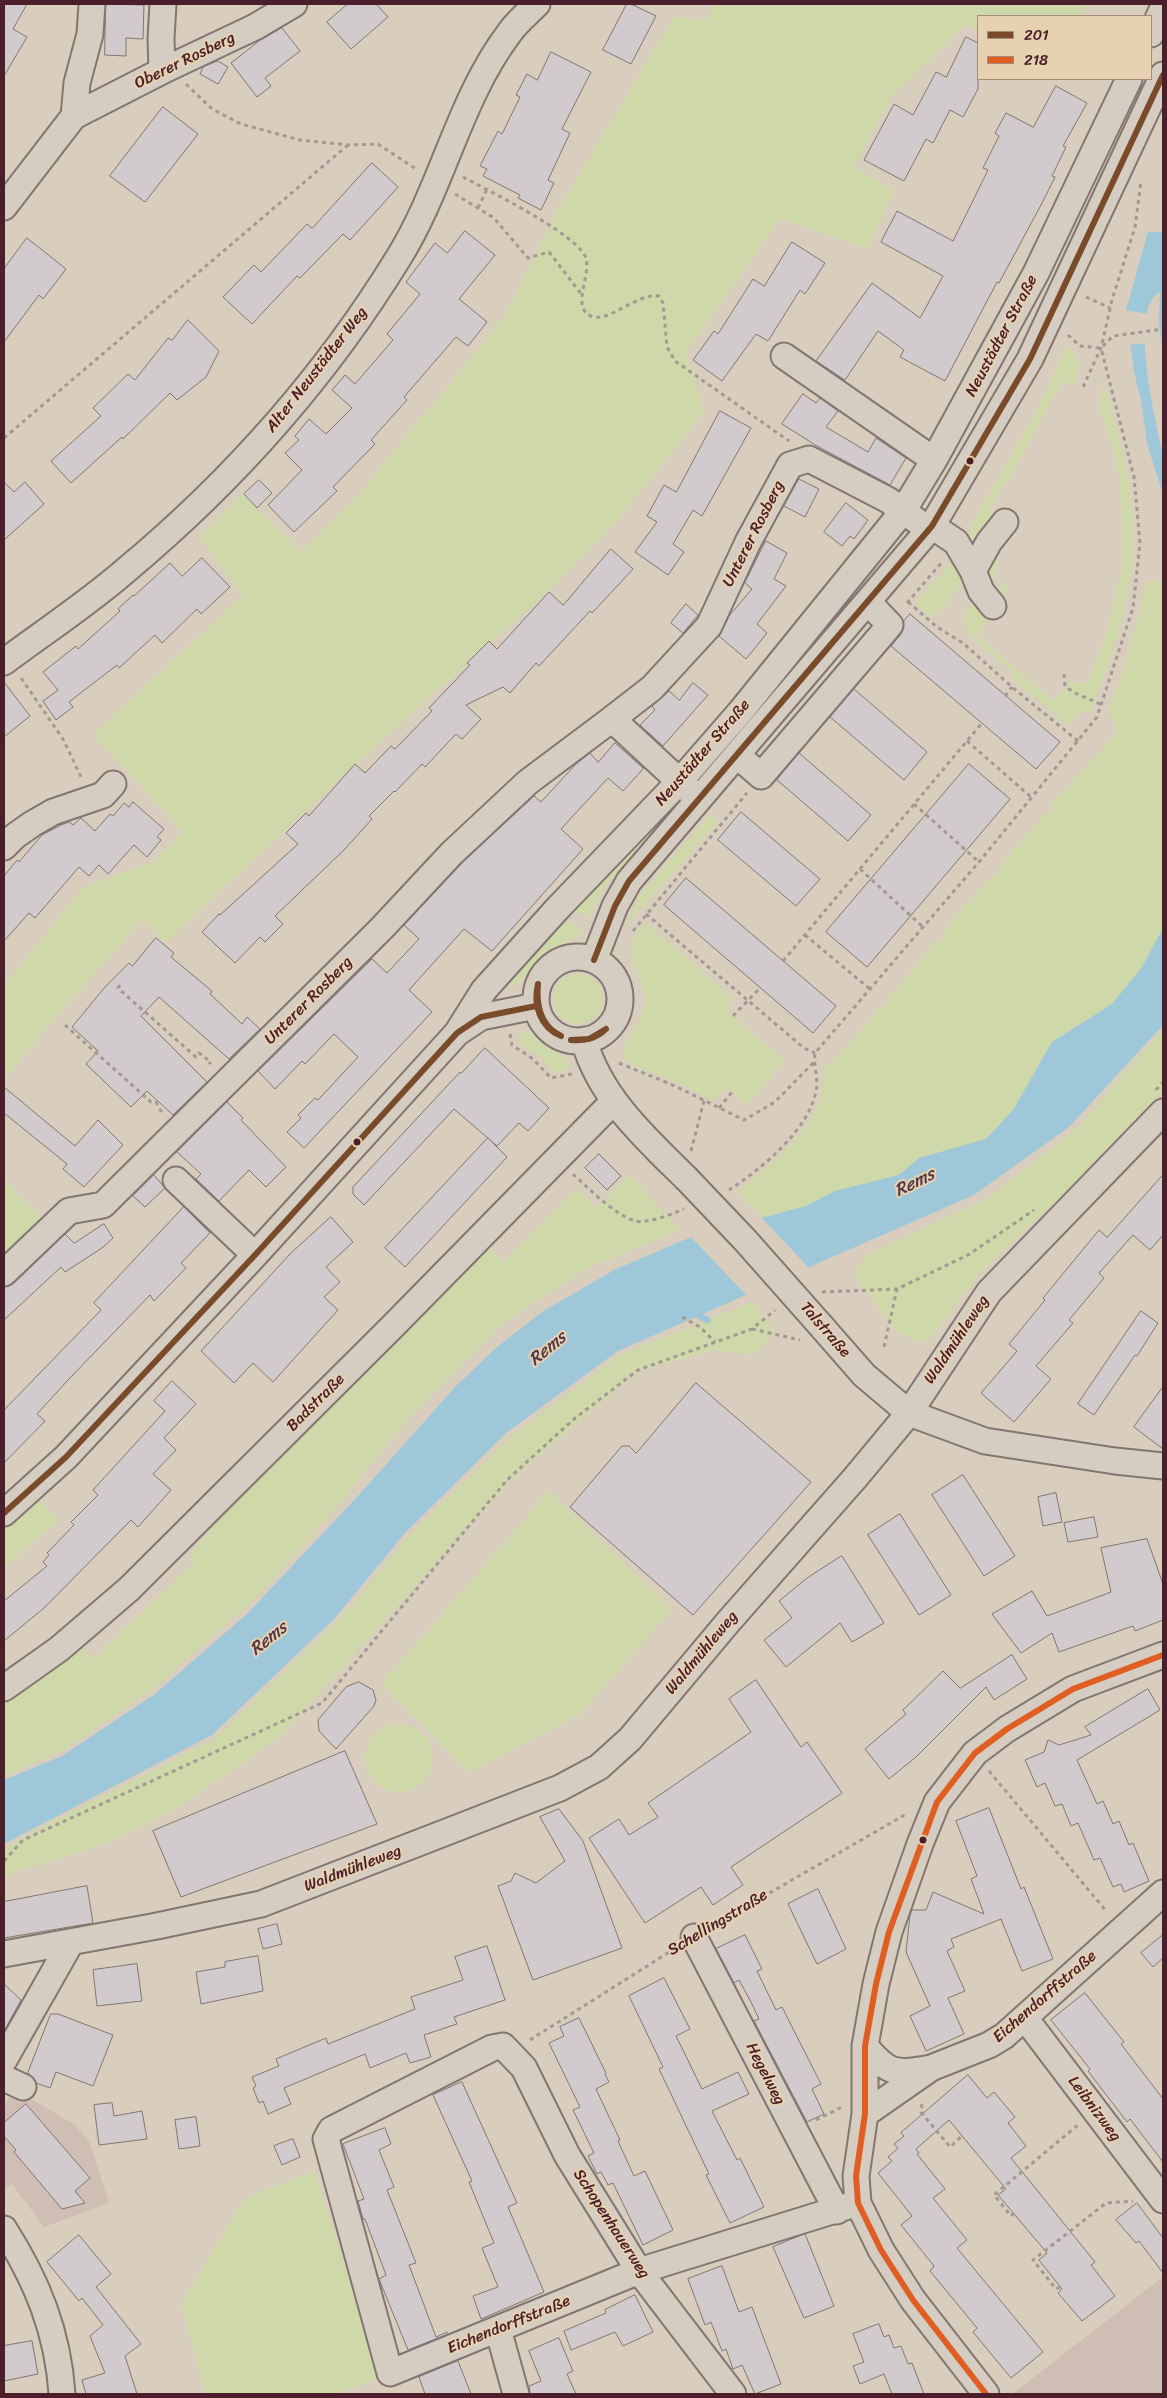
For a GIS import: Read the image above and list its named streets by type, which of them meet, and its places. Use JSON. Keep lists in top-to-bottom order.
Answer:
{
  "streets": {
    "street": [
      "Oberer Rosberg",
      "Neustädter Straße",
      "Alter Neustädter Weg",
      "Unterer Rosberg",
      "Talstraße",
      "Waldmühleweg",
      "Badstraße",
      "Eichendorffstraße",
      "Hegelweg",
      "Leibnizweg",
      "Schopenhauerweg"
    ],
    "path": ["Schellingstraße"]
  },
  "crossings": [
    ["Neustädter Straße", "Unterer Rosberg"],
    ["Neustädter Straße", "Talstraße"],
    ["Talstraße", "Waldmühleweg"],
    ["Talstraße", "Badstraße"],
    ["Schellingstraße", "Hegelweg"],
    ["Schellingstraße", "Schopenhauerweg"],
    ["Eichendorffstraße", "Hegelweg"],
    ["Eichendorffstraße", "Leibnizweg"],
    ["Eichendorffstraße", "Schopenhauerweg"]
  ],
  "water": ["Rems"],
  "lines": ["transit line 201", "transit line 218"],
  "legend": ["201", "218"]
}
